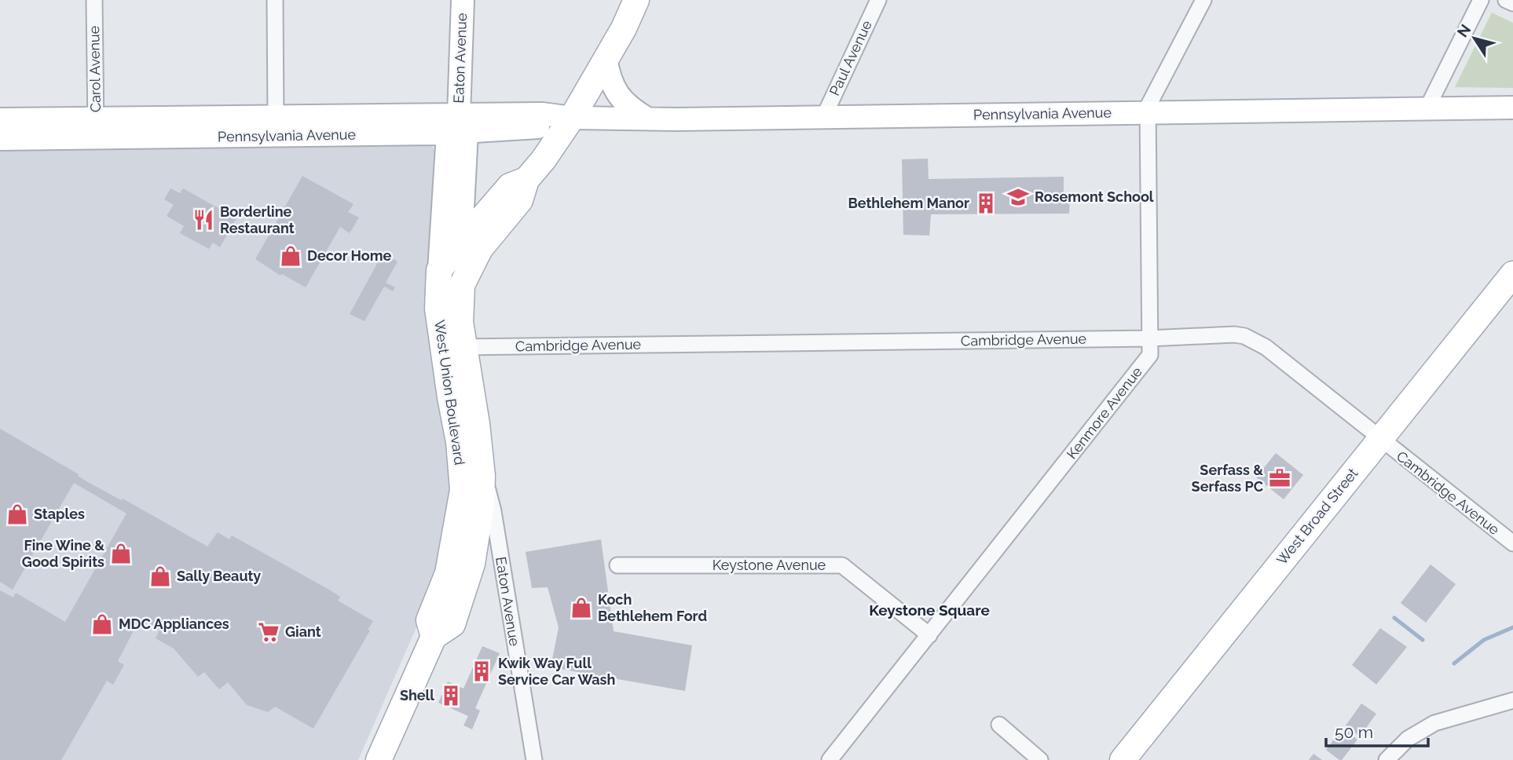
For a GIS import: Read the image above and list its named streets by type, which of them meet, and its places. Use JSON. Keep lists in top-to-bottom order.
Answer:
{
  "streets": {
    "main road": ["West Union Boulevard", "West Broad Street"],
    "street": [
      "Eaton Avenue",
      "Paul Avenue",
      "Carol Avenue",
      "Pennsylvania Avenue",
      "Cambridge Avenue",
      "Kenmore Avenue",
      "Keystone Avenue"
    ]
  },
  "crossings": [
    ["Eaton Avenue", "Pennsylvania Avenue"],
    ["Eaton Avenue", "West Union Boulevard"],
    ["Paul Avenue", "Pennsylvania Avenue"],
    ["Carol Avenue", "Pennsylvania Avenue"],
    ["Pennsylvania Avenue", "West Union Boulevard"],
    ["Pennsylvania Avenue", "Kenmore Avenue"],
    ["Cambridge Avenue", "West Union Boulevard"],
    ["Cambridge Avenue", "Kenmore Avenue"],
    ["Cambridge Avenue", "West Broad Street"],
    ["Kenmore Avenue", "Keystone Avenue"]
  ],
  "districts": ["Keystone Square"],
  "places": {
    "school or university": ["Rosemont School"],
    "building": ["Bethlehem Manor", "Kwik Way Full Service Car Wash", "Shell"],
    "restaurant": ["Borderline Restaurant"],
    "shop": [
      "Decor Home",
      "Staples",
      "Fine Wine & Good Spirits",
      "Sally Beauty",
      "Koch Bethlehem Ford",
      "MDC Appliances"
    ],
    "office": ["Serfass & Serfass PC"],
    "supermarket": ["Giant"]
  },
  "scale_bar": "50 m",
  "north": "top left"
}
